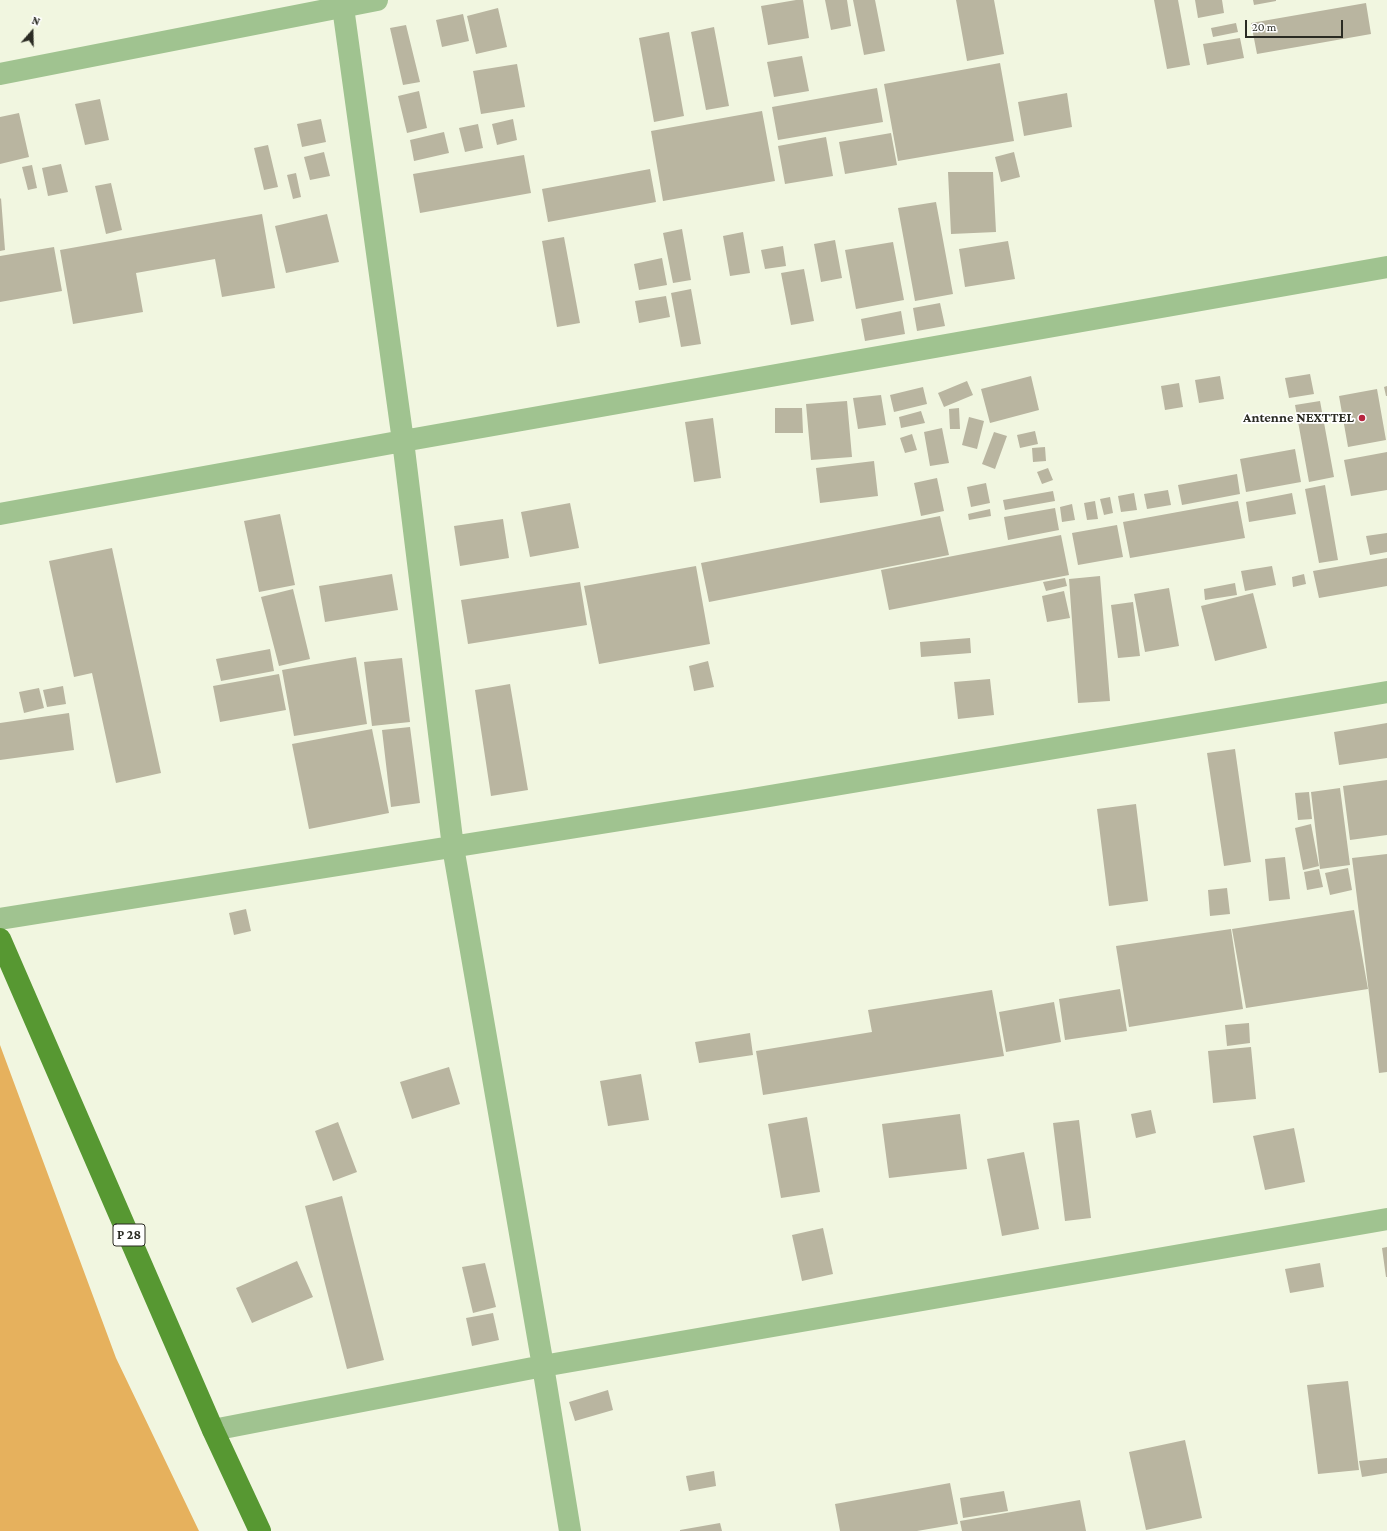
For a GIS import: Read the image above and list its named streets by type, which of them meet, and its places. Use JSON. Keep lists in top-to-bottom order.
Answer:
{
  "streets": {
    "main road": ["P 28"]
  },
  "places": ["Antenne NEXTTEL"],
  "scale_bar": "20 m",
  "north": "top"
}
